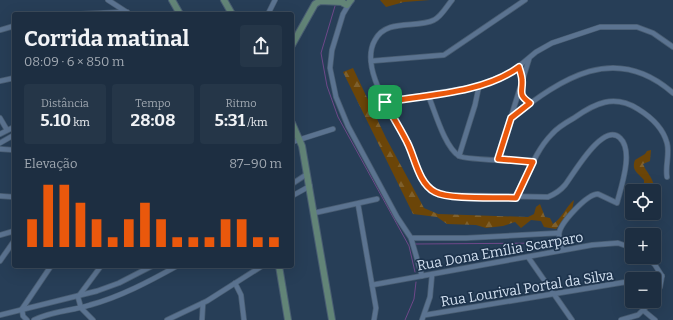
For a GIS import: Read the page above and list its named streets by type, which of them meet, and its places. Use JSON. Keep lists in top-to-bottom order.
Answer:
{
  "streets": {
    "street": ["Rua Dona Emília Scarparo", "Rua Lourival Portal da Silva"]
  },
  "page": {
    "heading": ["Corrida matinal", "08:09 · 6 × 850 m"],
    "stats": [
      ["Distância", "5.10 km"],
      ["Tempo", "28:08"],
      ["Ritmo", "5:31 /km"]
    ],
    "chart": ["Elevação", "87–90 m"],
    "map_buttons": ["+", "−"]
  }
}
